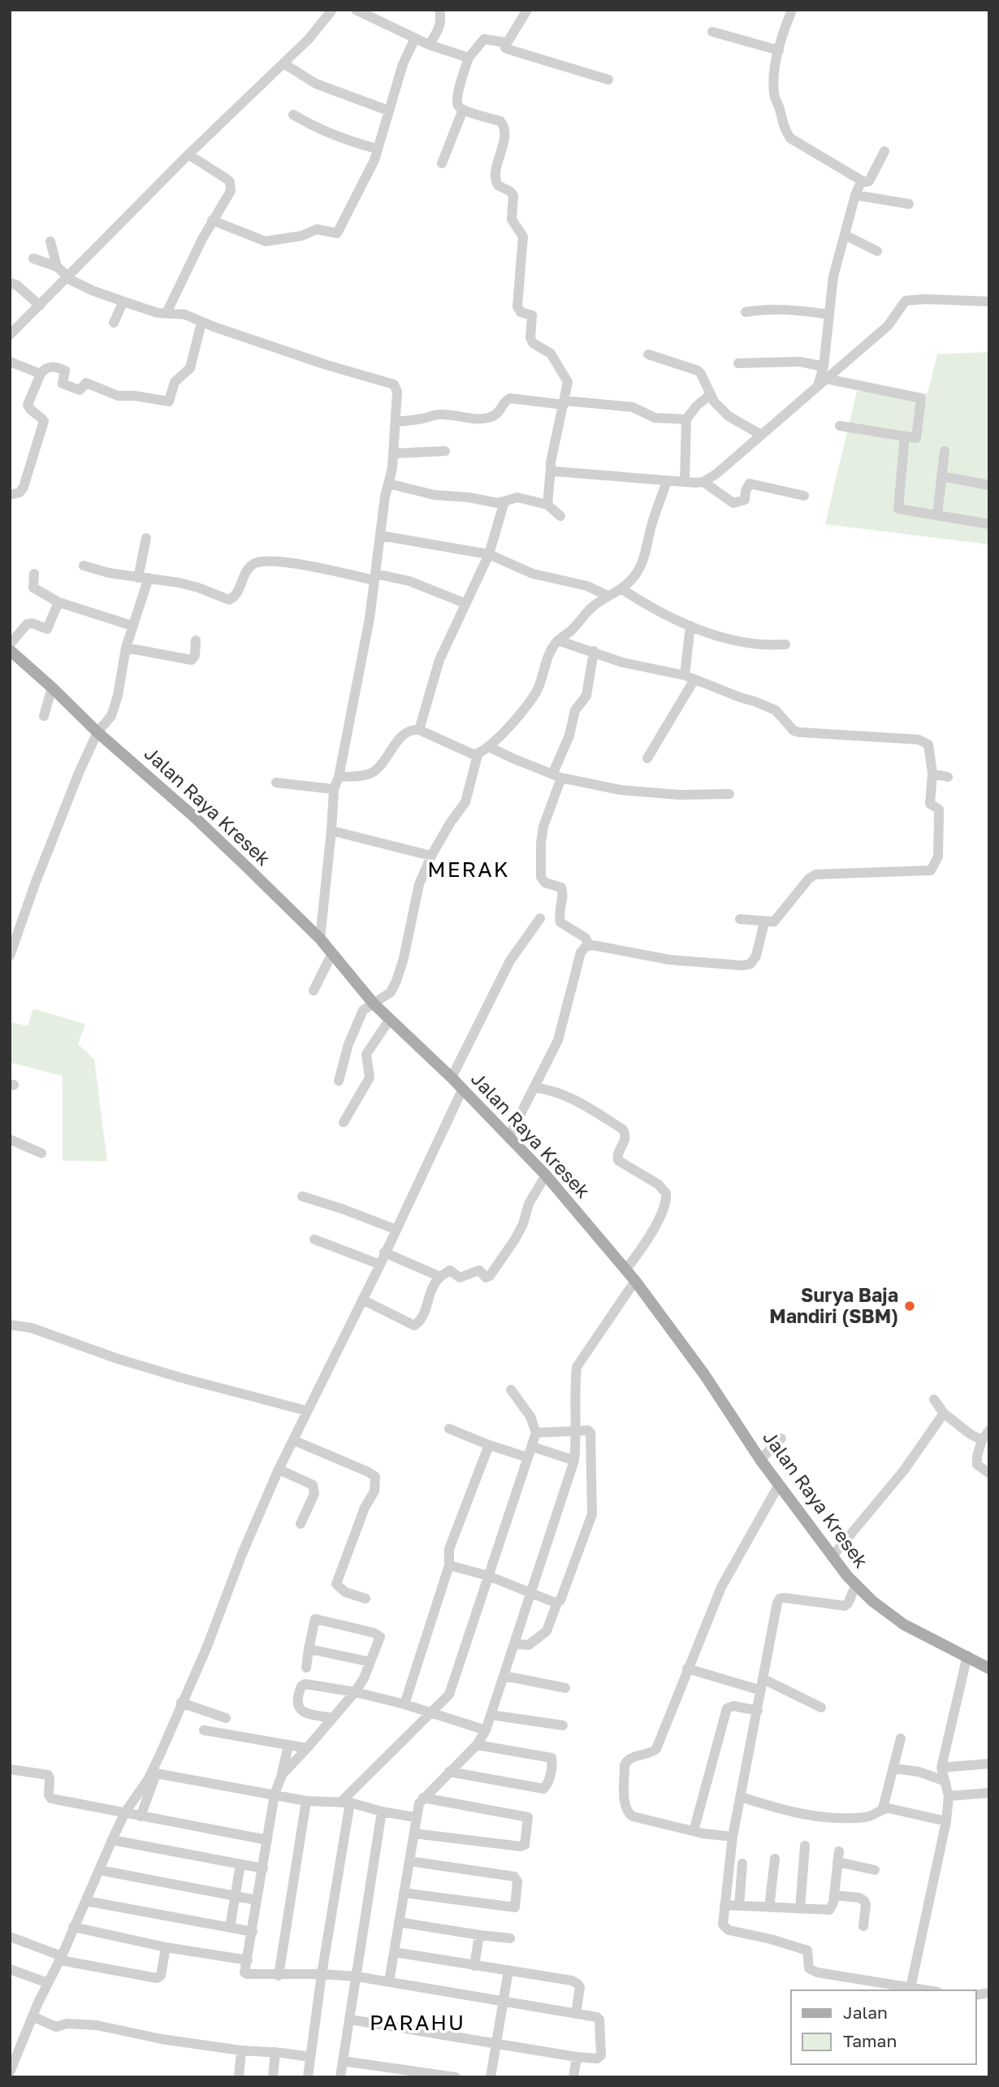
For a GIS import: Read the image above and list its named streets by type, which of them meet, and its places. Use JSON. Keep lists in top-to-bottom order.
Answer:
{
  "streets": {
    "main road": ["Jalan Raya Kresek"]
  },
  "districts": ["MERAK", "PARAHU"],
  "places": ["Surya Baja Mandiri (SBM)"],
  "legend": ["Jalan", "Taman"]
}
